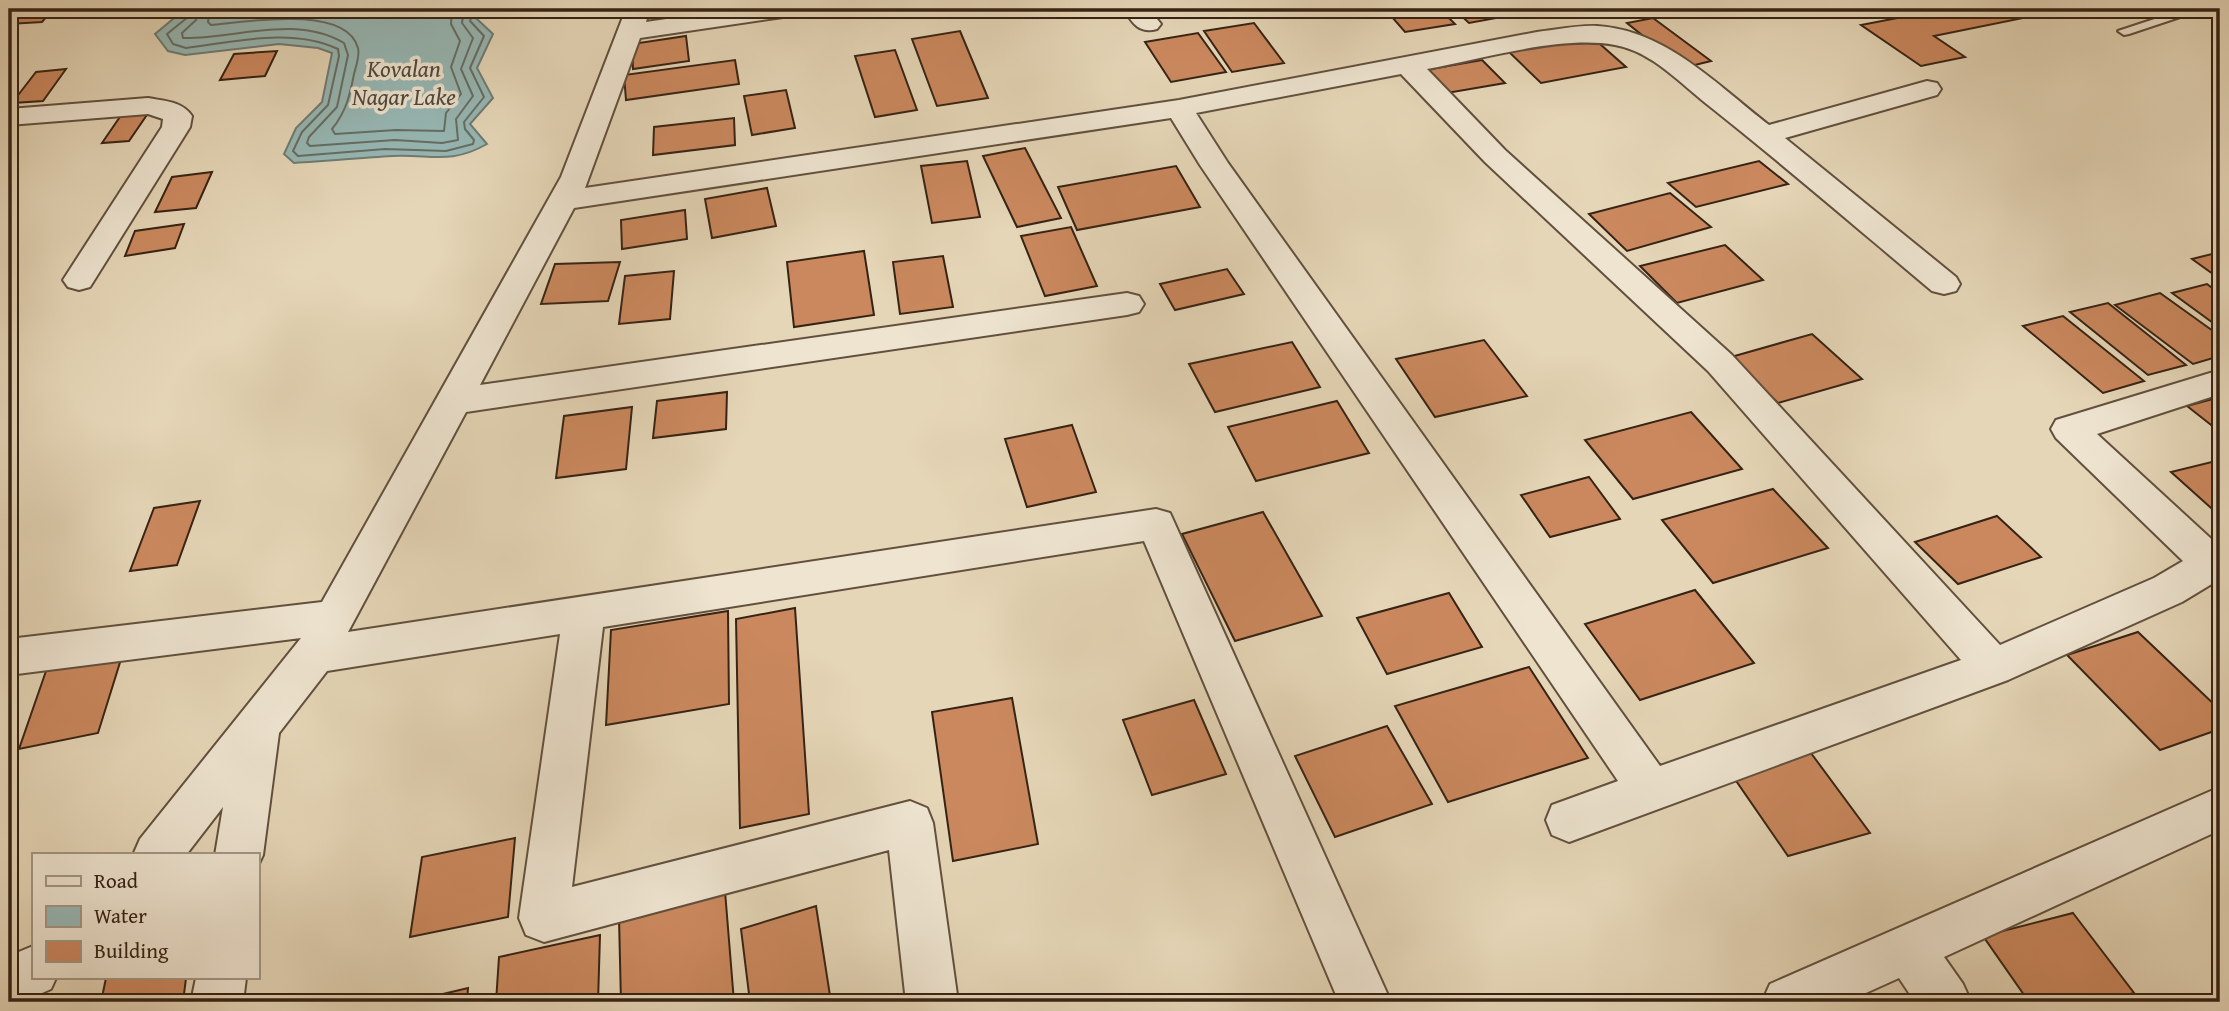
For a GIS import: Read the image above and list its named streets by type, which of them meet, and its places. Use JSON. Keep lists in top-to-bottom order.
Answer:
{
  "water": ["Kovalan Nagar Lake"],
  "legend": ["Road", "Water", "Building"]
}
